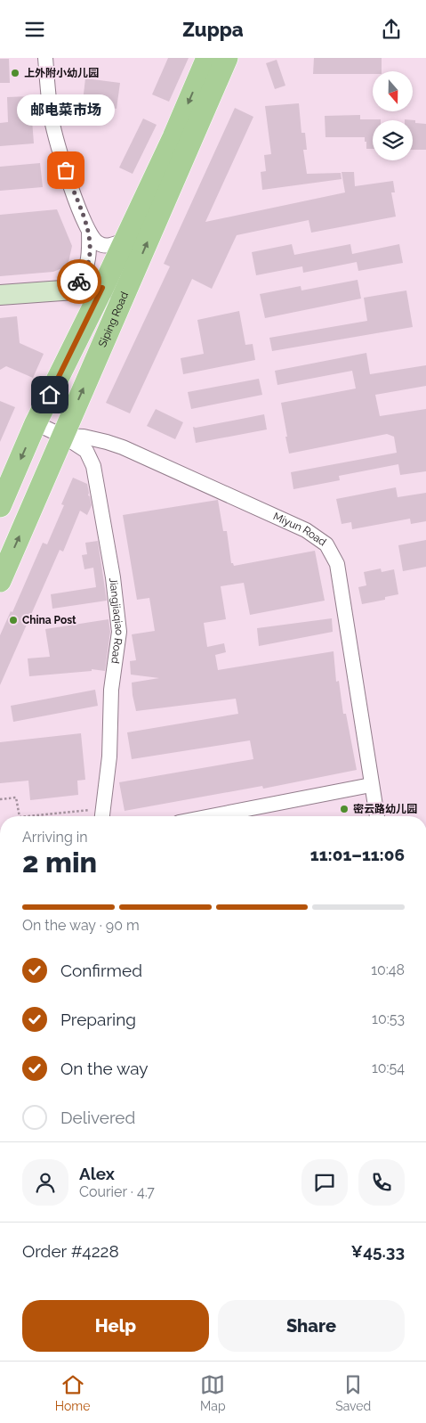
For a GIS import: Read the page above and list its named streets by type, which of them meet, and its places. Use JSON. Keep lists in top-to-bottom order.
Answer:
{
  "streets": {
    "main road": ["Siping Road"],
    "street": ["Miyun Road", "Jiangjiaqiao Road"]
  },
  "crossings": [
    ["Siping Road", "Miyun Road"],
    ["Siping Road", "Jiangjiaqiao Road"],
    ["Miyun Road", "Jiangjiaqiao Road"]
  ],
  "places": [
    "上外附小幼儿园",
    "邮电菜市场",
    "China Post",
    "密云路幼儿园"
  ],
  "north": "bottom",
  "page": {
    "header": "Zuppa",
    "bubble": "邮电菜市场",
    "heading": ["2 min", "Arriving in", "11:01–11:06"],
    "panel": [
      "Alex",
      "Courier · 4.7",
      "Order #4228",
      "¥45.33"
    ],
    "bar": "On the way · 90 m",
    "list": [
      ["Confirmed", "10:48"],
      ["Preparing", "10:53"],
      ["On the way", "10:54"],
      "Delivered"
    ],
    "buttons": ["Help", "Share"],
    "tabs": ["Home", "Map", "Saved"]
  }
}
